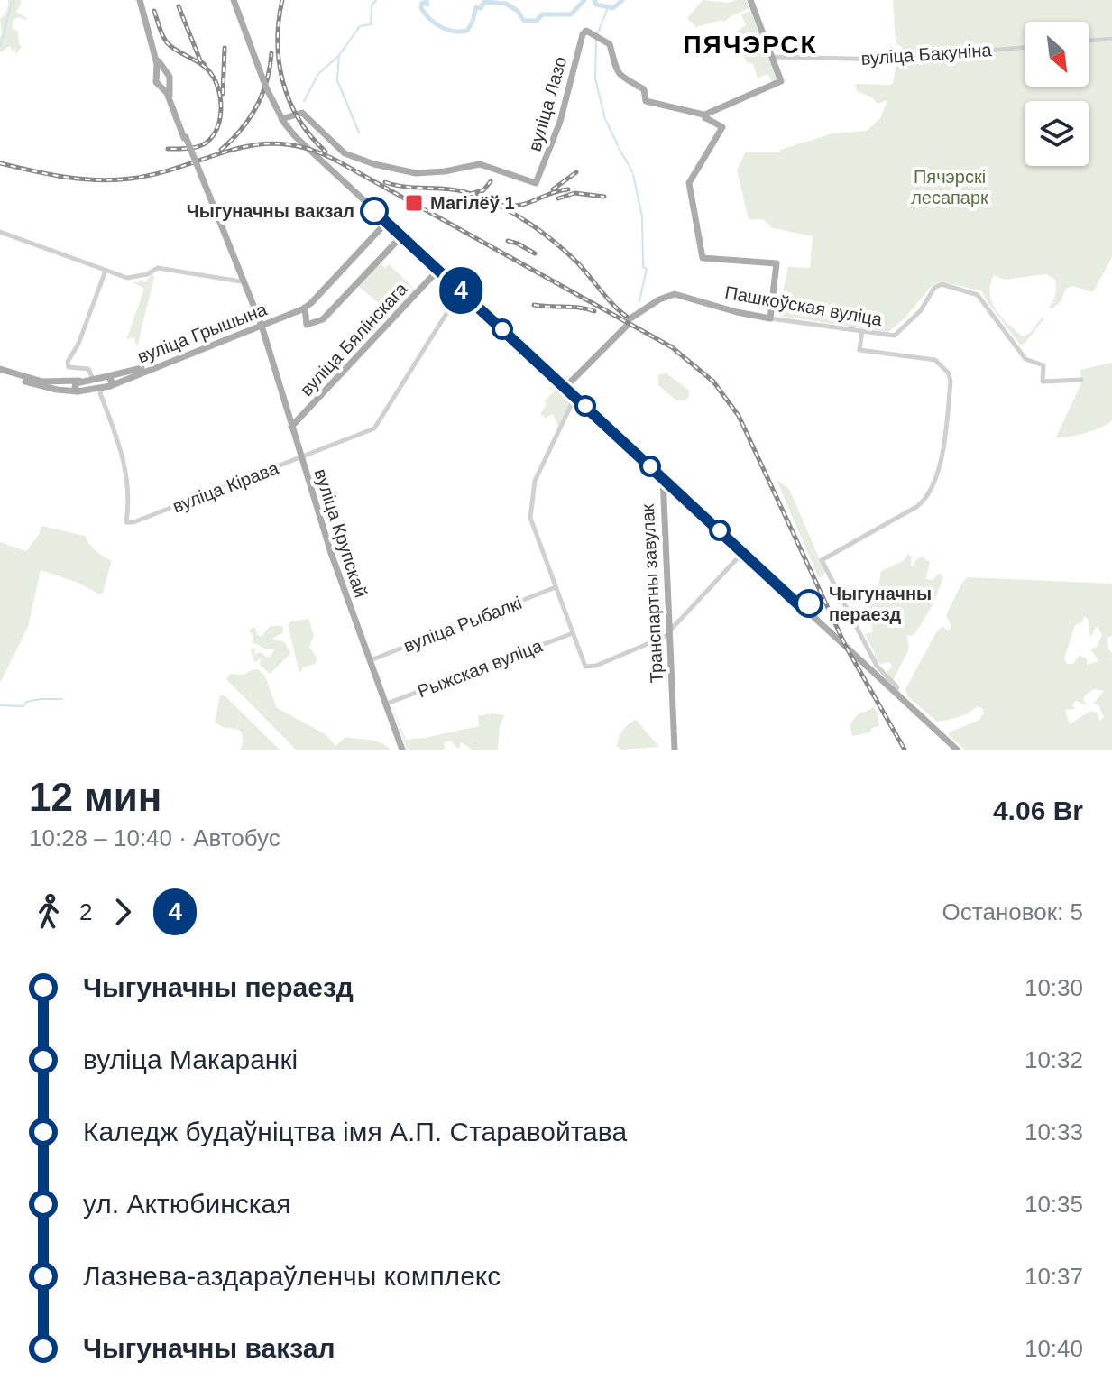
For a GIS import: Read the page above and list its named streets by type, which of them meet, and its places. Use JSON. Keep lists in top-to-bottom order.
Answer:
{
  "streets": {
    "main road": [
      "вуліца Лазо",
      "Пашкоўская вуліца",
      "вуліца Грышына",
      "вуліца Бялінскага",
      "вуліца Крупскай",
      "Транспартны завулак"
    ],
    "street": [
      "вуліца Бакуніна",
      "вуліца Кірава",
      "вуліца Рыбалкі",
      "Рыжская вуліца"
    ]
  },
  "crossings": [
    ["вуліца Грышына", "вуліца Кірава"],
    ["вуліца Грышына", "вуліца Крупскай"],
    ["вуліца Бялінскага", "вуліца Крупскай"],
    ["вуліца Кірава", "вуліца Крупскай"],
    ["вуліца Крупскай", "вуліца Рыбалкі"],
    ["вуліца Крупскай", "Рыжская вуліца"]
  ],
  "districts": ["ПЯЧЭРСК"],
  "parks": ["Пячэрскі лесапарк"],
  "places": {
    "transit": ["Магілёў 1"],
    "other": ["Чыгуначны вакзал", "Чыгуначны пераезд"]
  },
  "lines": ["bus line 4"],
  "north": "bottom right",
  "page": {
    "on_map": "4",
    "heading": ["12 мин", "10:28 – 10:40 · Автобус", "4.06 Br"],
    "legs": ["2", "4", "Остановок: 5"],
    "list": [
      {
        "name": "Чыгуначны пераезд",
        "value": "10:30"
      },
      {
        "name": "вуліца Макаранкі",
        "value": "10:32"
      },
      {
        "name": "Каледж будаўніцтва імя А.П. Старавойтава",
        "value": "10:33"
      },
      {
        "name": "ул. Актюбинская",
        "value": "10:35"
      },
      {
        "name": "Лазнева-аздараўленчы комплекс",
        "value": "10:37"
      },
      {
        "name": "Чыгуначны вакзал",
        "value": "10:40"
      }
    ]
  }
}
